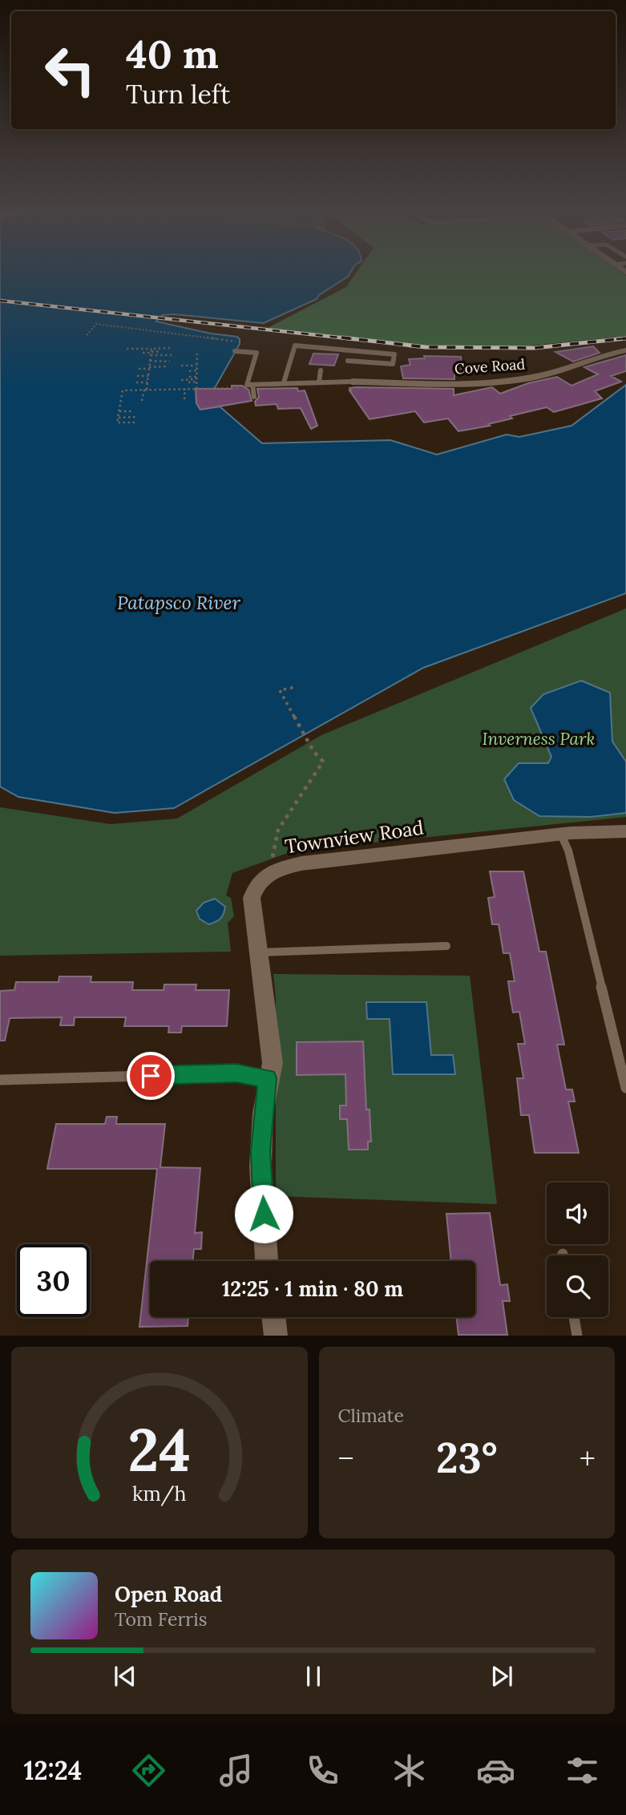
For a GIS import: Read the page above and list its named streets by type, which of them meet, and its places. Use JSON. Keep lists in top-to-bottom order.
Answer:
{
  "streets": {
    "street": ["Cove Road", "Townview Road"]
  },
  "water": ["Patapsco River"],
  "parks": ["Inverness Park"],
  "page": {
    "turn": ["40 m", "Turn left"],
    "limit": "30",
    "trip": "12:25 · 1 min · 80 m",
    "tile": "Climate",
    "heat": ["−", "23°", "+"],
    "song": ["Open Road", "Tom Ferris"],
    "tabs": "12:24",
    "gauge": ["24", "km/h"]
  }
}
